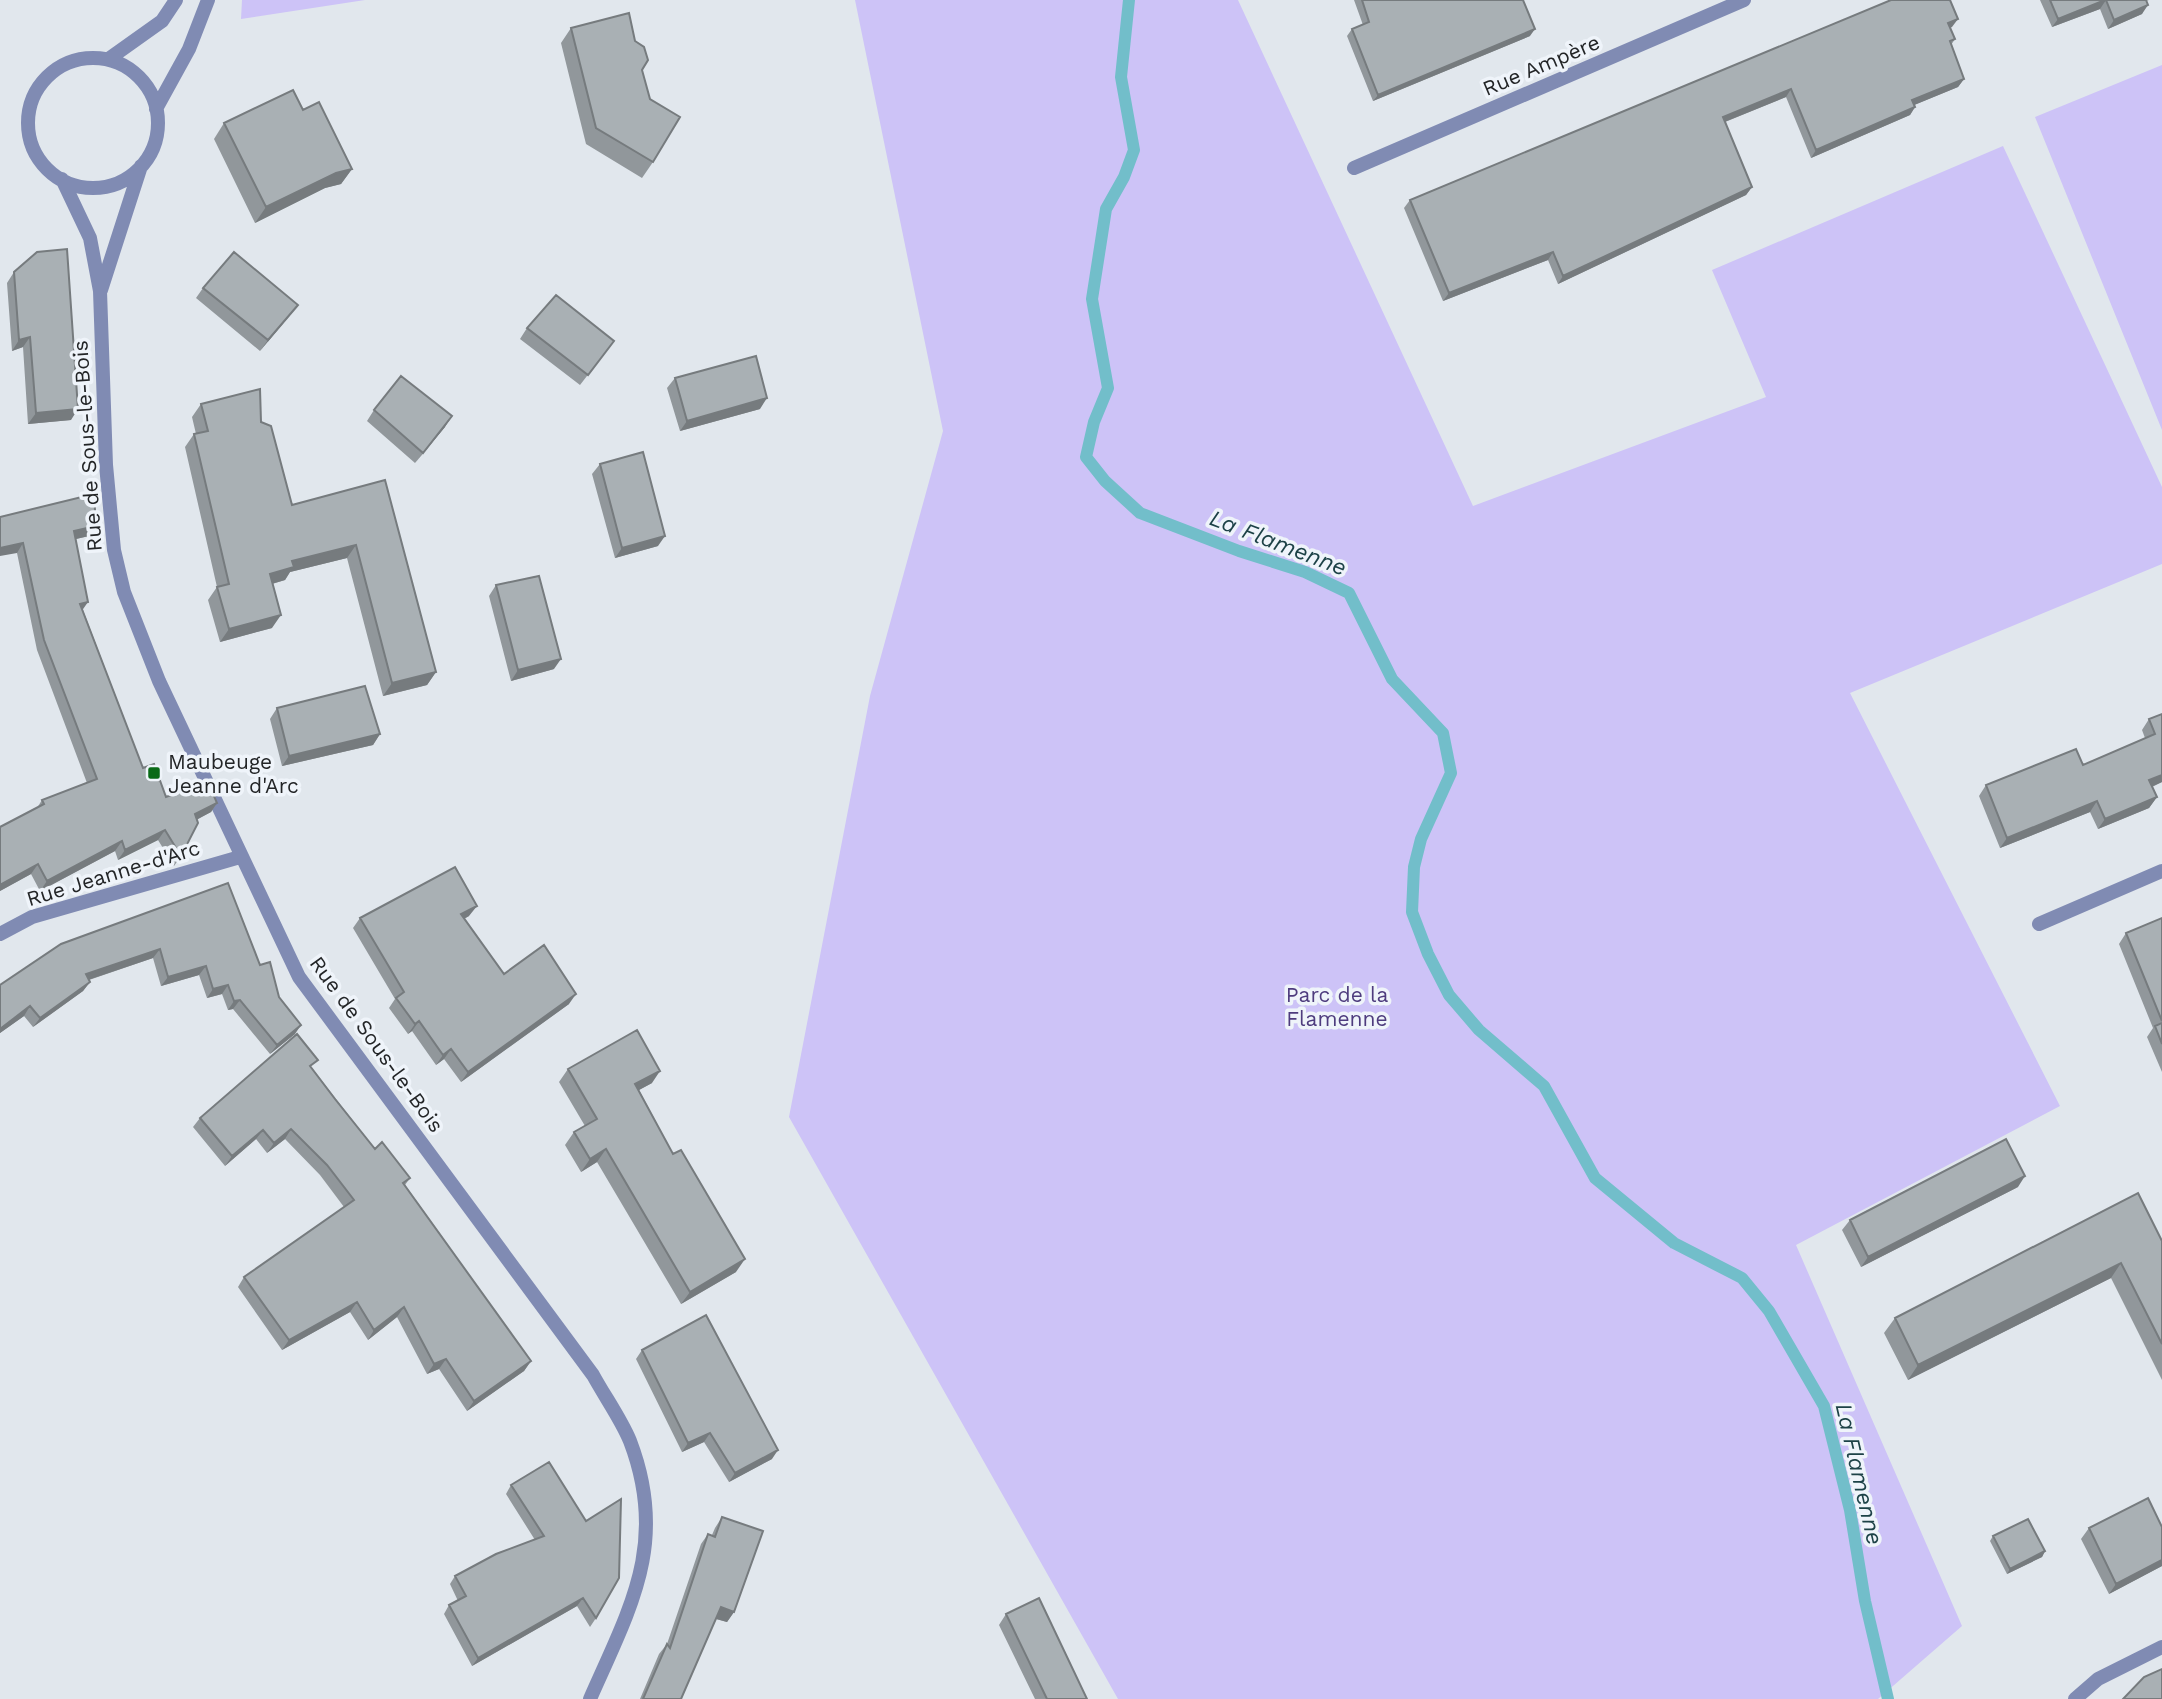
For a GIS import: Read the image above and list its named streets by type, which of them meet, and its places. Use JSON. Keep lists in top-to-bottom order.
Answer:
{
  "streets": {
    "street": ["Rue Ampère", "Rue de Sous-le-Bois", "Rue Jeanne-d'Arc"]
  },
  "crossings": [
    ["Rue de Sous-le-Bois", "Rue Jeanne-d'Arc"]
  ],
  "water": ["La Flamenne"],
  "parks": ["Parc de la Flamenne"],
  "places": {
    "transit": ["Maubeuge Jeanne d'Arc"]
  }
}
